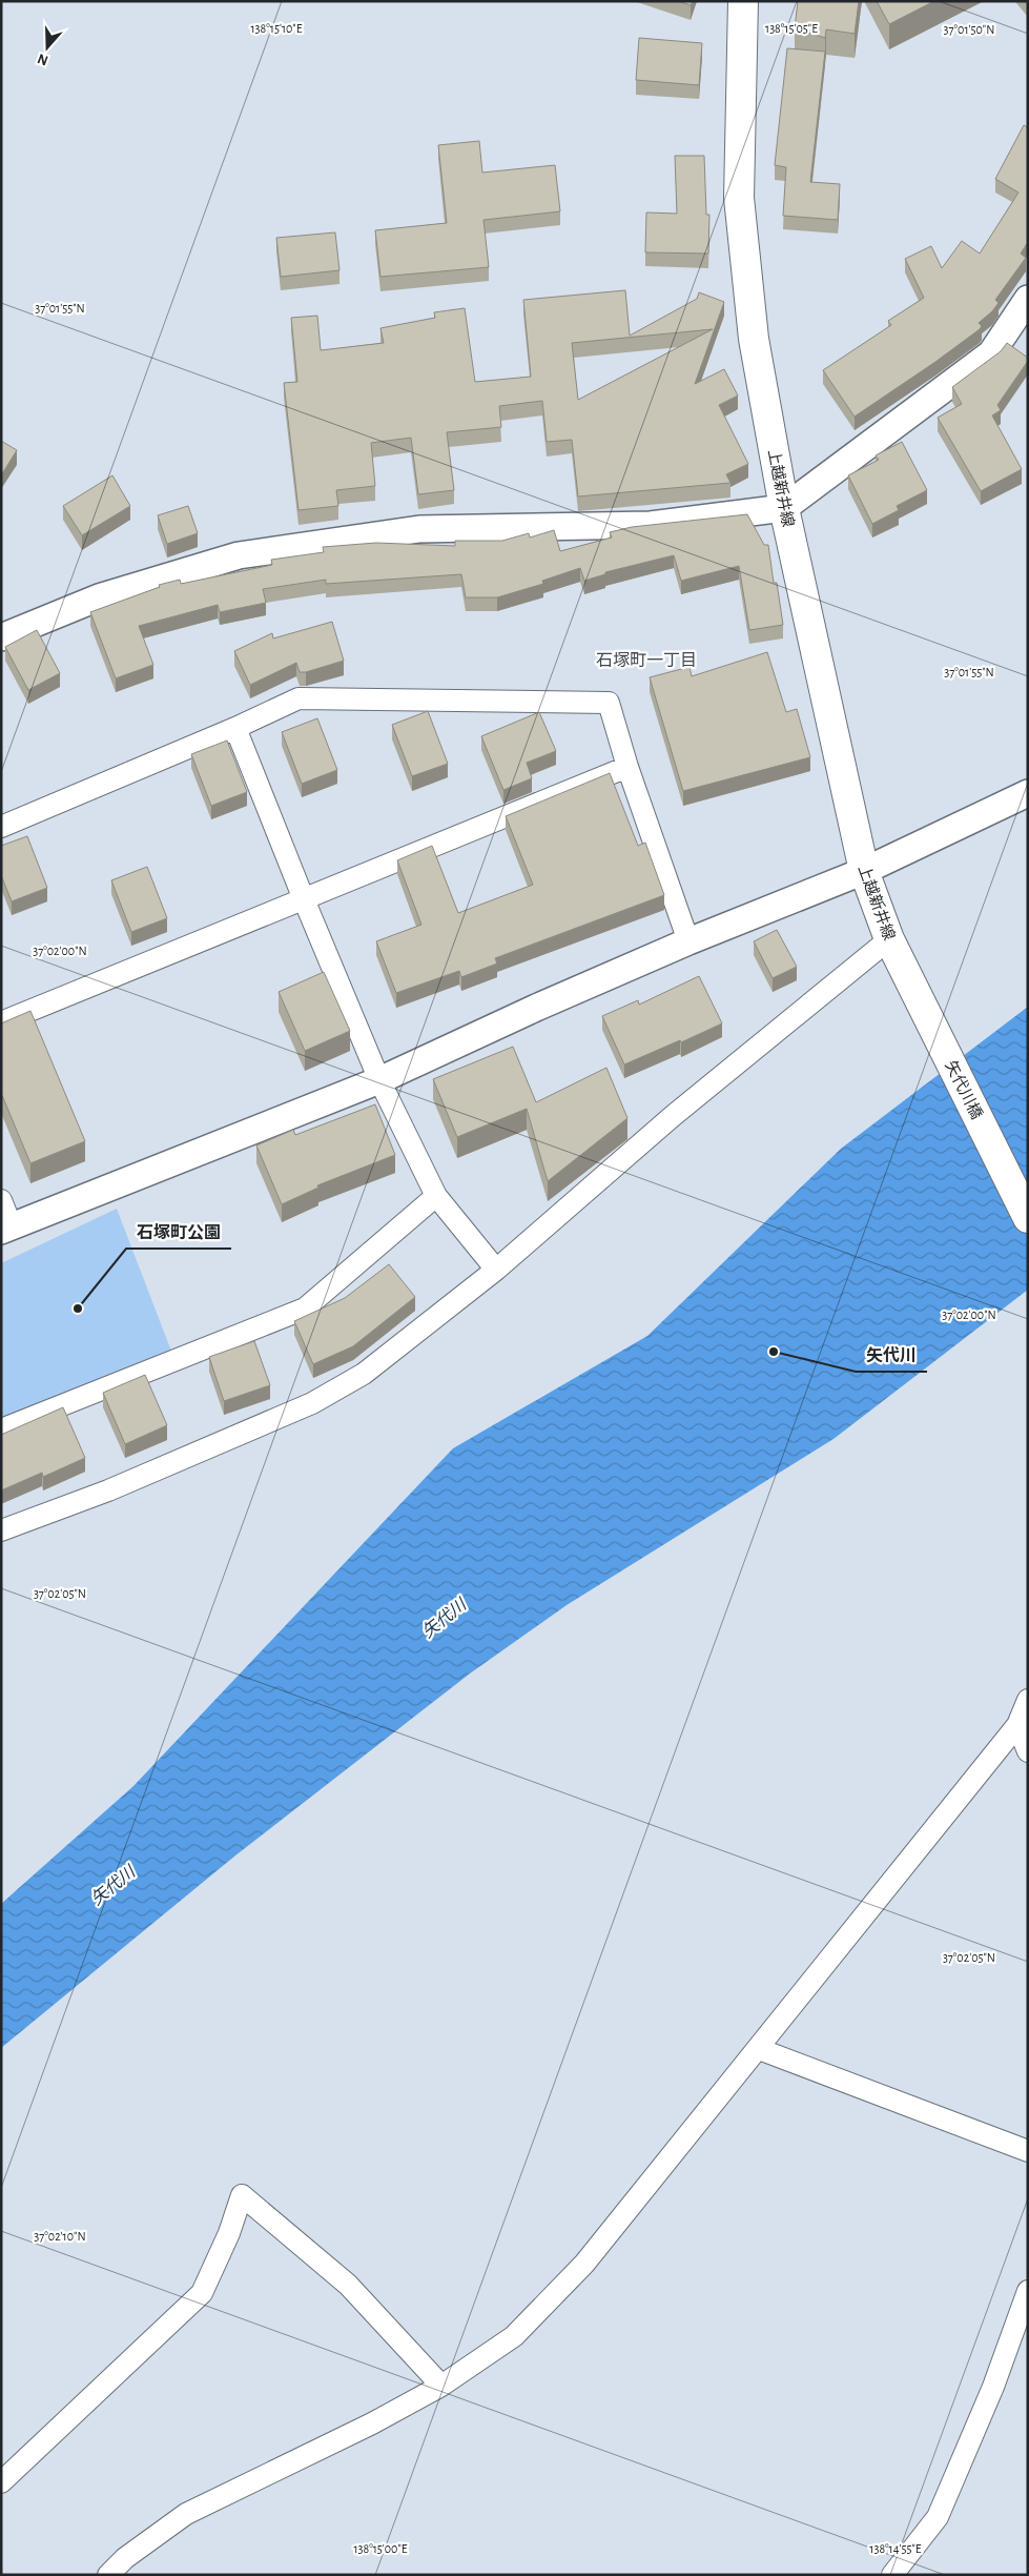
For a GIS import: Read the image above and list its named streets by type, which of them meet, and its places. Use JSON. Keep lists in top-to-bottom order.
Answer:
{
  "streets": {
    "main road": ["上越新井線", "矢代川橋"]
  },
  "crossings": [
    ["上越新井線", "矢代川橋"]
  ],
  "districts": ["石塚町一丁目"],
  "water": ["矢代川"],
  "places": ["石塚町公園", "矢代川"],
  "north": "bottom",
  "coordinates": [
    "138°15'10\"E",
    "138°15'05\"E",
    "37°01'50\"N",
    "37°01'55\"N",
    "37°02'00\"N",
    "37°02'05\"N",
    "37°02'10\"N",
    "138°15'00\"E",
    "138°14'55\"E"
  ]
}
